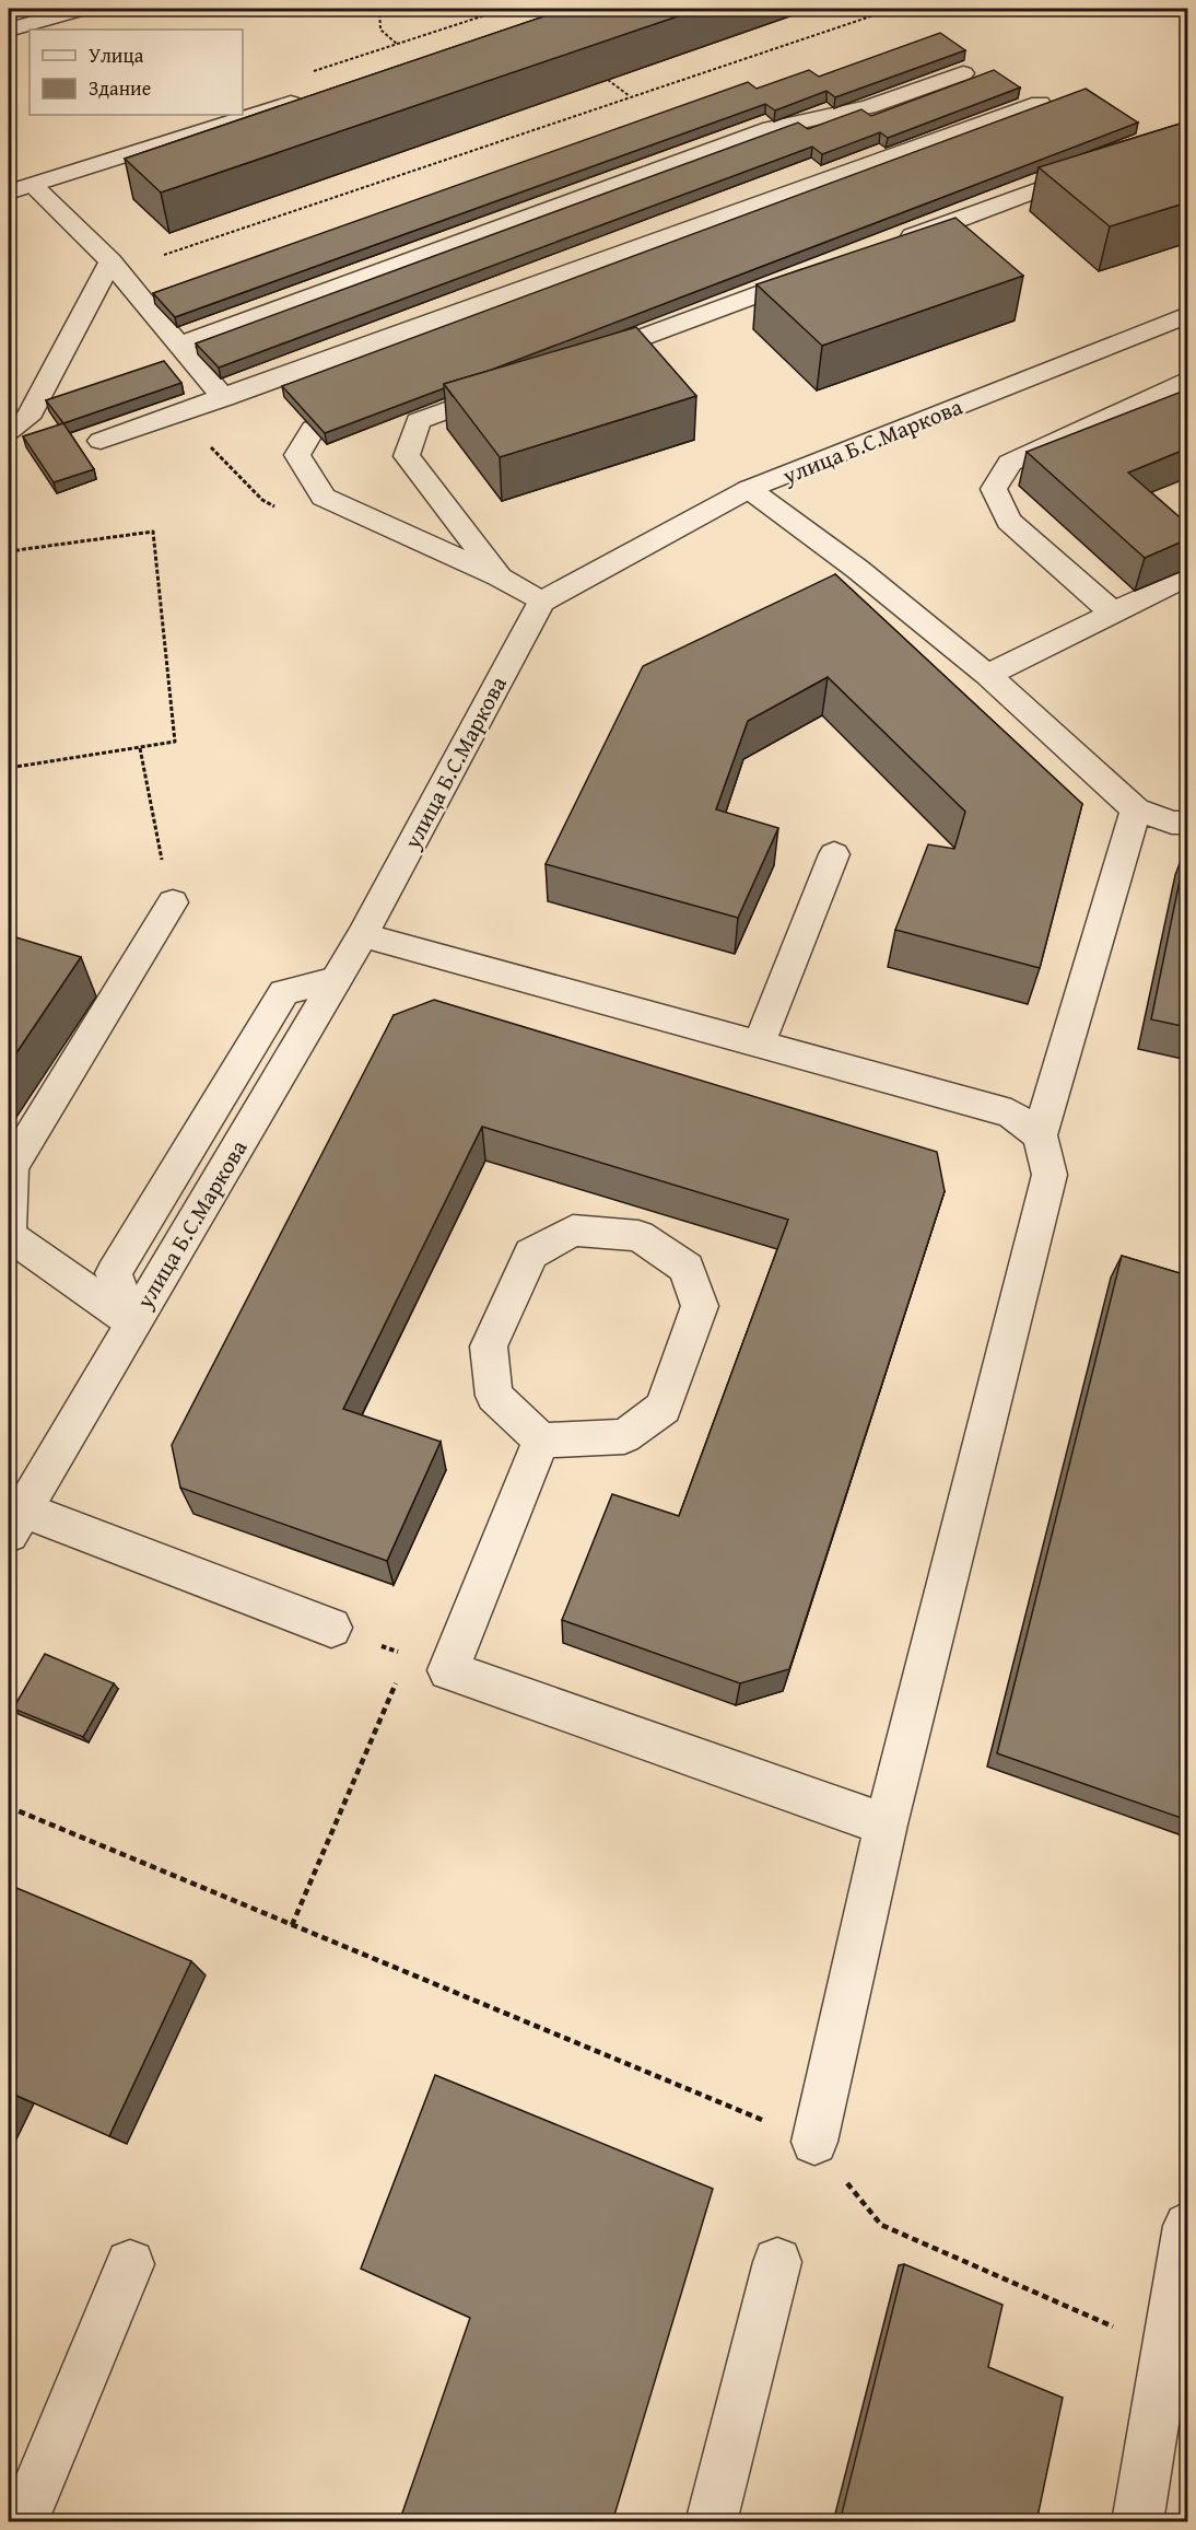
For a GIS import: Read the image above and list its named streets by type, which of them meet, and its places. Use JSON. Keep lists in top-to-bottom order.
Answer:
{
  "streets": {
    "street": ["улица Б.С.Маркова"]
  },
  "legend": ["Улица", "Здание"]
}
